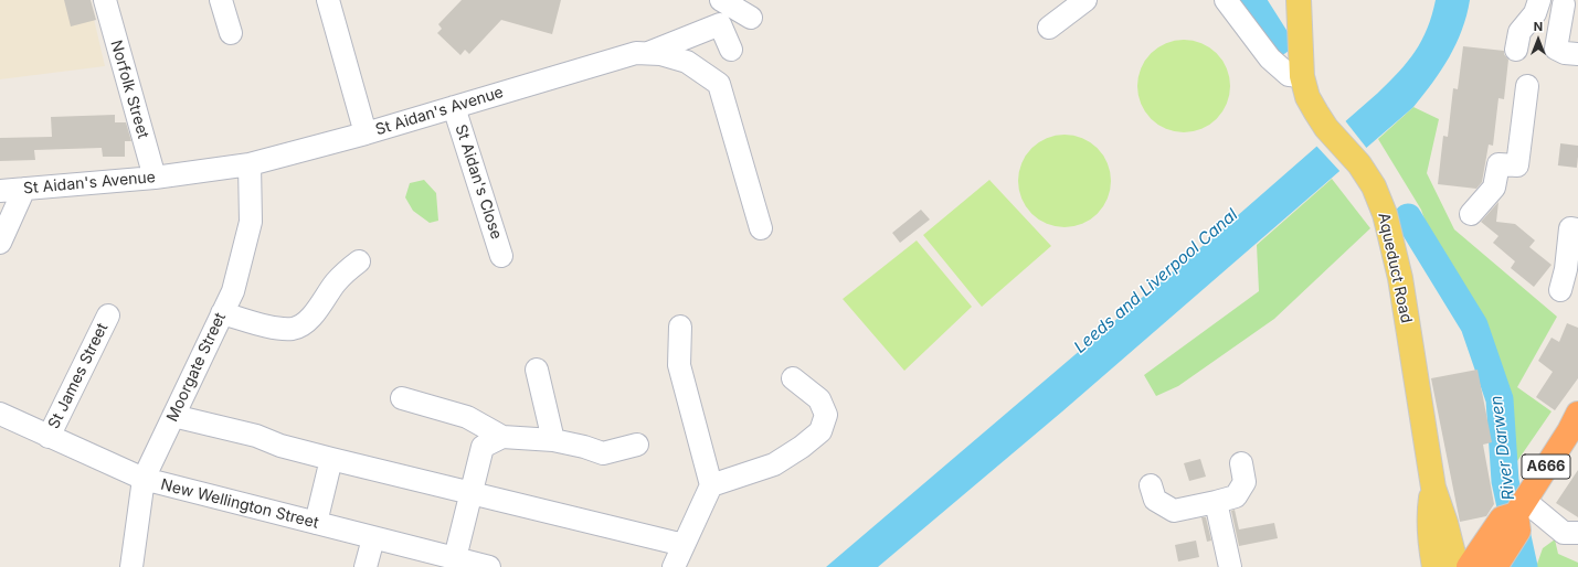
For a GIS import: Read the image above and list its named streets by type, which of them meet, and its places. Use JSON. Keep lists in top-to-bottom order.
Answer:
{
  "streets": {
    "highway": ["A666"],
    "main road": ["Aqueduct Road"],
    "street": [
      "Norfolk Street",
      "St Aidan's Avenue",
      "St Aidan's Close",
      "Moorgate Street",
      "St James Street",
      "New Wellington Street"
    ]
  },
  "crossings": [
    ["Norfolk Street", "St Aidan's Avenue"],
    ["St Aidan's Avenue", "St Aidan's Close"],
    ["St Aidan's Avenue", "Moorgate Street"],
    ["Moorgate Street", "New Wellington Street"],
    ["St James Street", "New Wellington Street"]
  ],
  "water": ["Leeds and Liverpool Canal", "River Darwen"],
  "north": "top"
}
